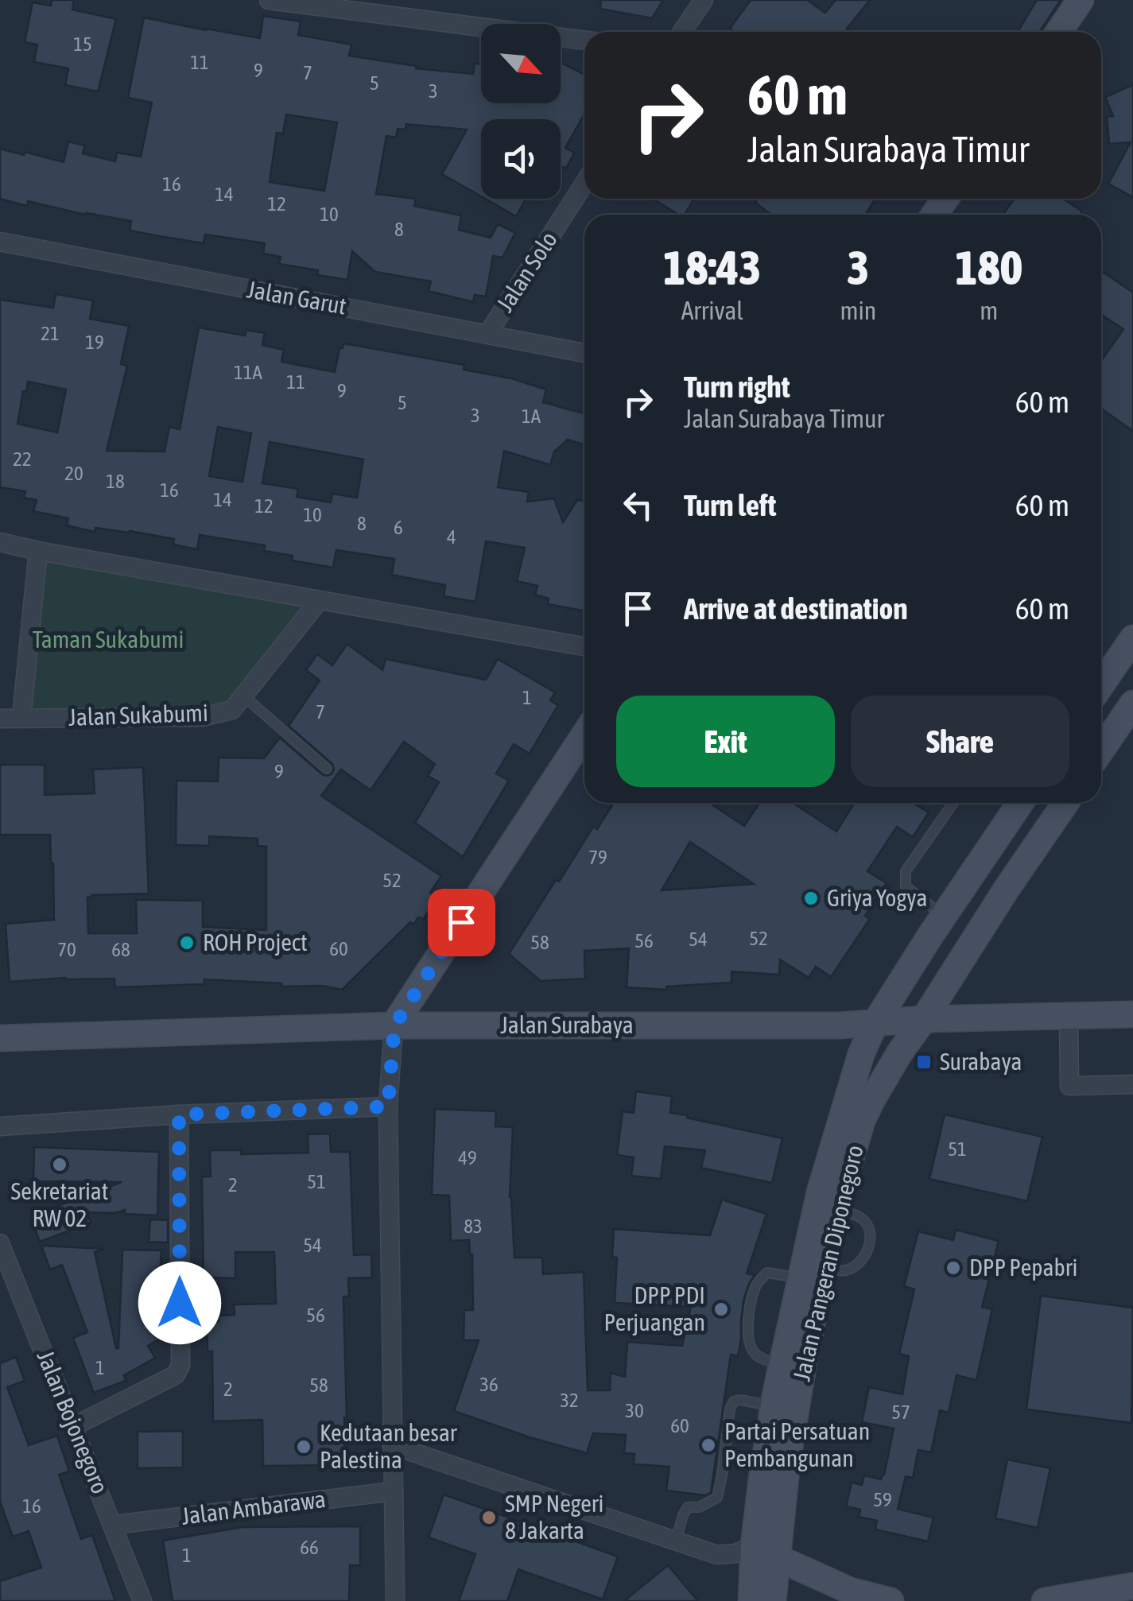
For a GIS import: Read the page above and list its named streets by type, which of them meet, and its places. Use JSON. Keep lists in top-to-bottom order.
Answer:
{
  "streets": {
    "main road": ["Jalan Surabaya", "Jalan Pangeran Diponegoro"],
    "street": [
      "Jalan Solo",
      "Jalan Garut",
      "Jalan Sukabumi",
      "Jalan Bojonegoro",
      "Jalan Ambarawa"
    ]
  },
  "crossings": [
    ["Jalan Solo", "Jalan Garut"],
    ["Jalan Surabaya", "Jalan Pangeran Diponegoro"],
    ["Jalan Bojonegoro", "Jalan Ambarawa"]
  ],
  "parks": ["Taman Sukabumi"],
  "places": {
    "other": [
      "Griya Yogya",
      "ROH Project",
      "Sekretariat RW 02",
      "DPP Pepabri",
      "DPP PDI Perjuangan",
      "Partai Persatuan Pembangunan",
      "Kedutaan besar Palestina",
      "SMP Negeri 8 Jakarta"
    ],
    "transit": ["Surabaya"]
  },
  "house_numbers": [
    "15",
    "11",
    "9",
    "7",
    "5",
    "3",
    "16",
    "14",
    "12",
    "10",
    "8",
    "21",
    "19",
    "11A",
    "11",
    "9",
    "5",
    "3",
    "1A",
    "22",
    "20",
    "18",
    "16",
    "14",
    "12",
    "10",
    "8",
    "6",
    "4",
    "1",
    "7",
    "9",
    "79",
    "52",
    "52",
    "54",
    "56",
    "58",
    "60",
    "70",
    "68",
    "51",
    "49",
    "51",
    "2",
    "83",
    "54",
    "56",
    "1",
    "36",
    "58",
    "2",
    "32",
    "30",
    "57",
    "60",
    "59",
    "16",
    "66",
    "1"
  ],
  "north": "bottom right",
  "page": {
    "turn": ["60 m", "Jalan Surabaya Timur"],
    "eta": [
      "18:43",
      "Arrival",
      "3",
      "min",
      "180",
      "m"
    ],
    "list": [
      {
        "name": "Turn right",
        "note": "Jalan Surabaya Timur",
        "value": "60 m"
      },
      {
        "name": "Turn left",
        "value": "60 m"
      },
      {
        "name": "Arrive at destination",
        "value": "60 m"
      }
    ],
    "buttons": ["Exit", "Share"]
  }
}
